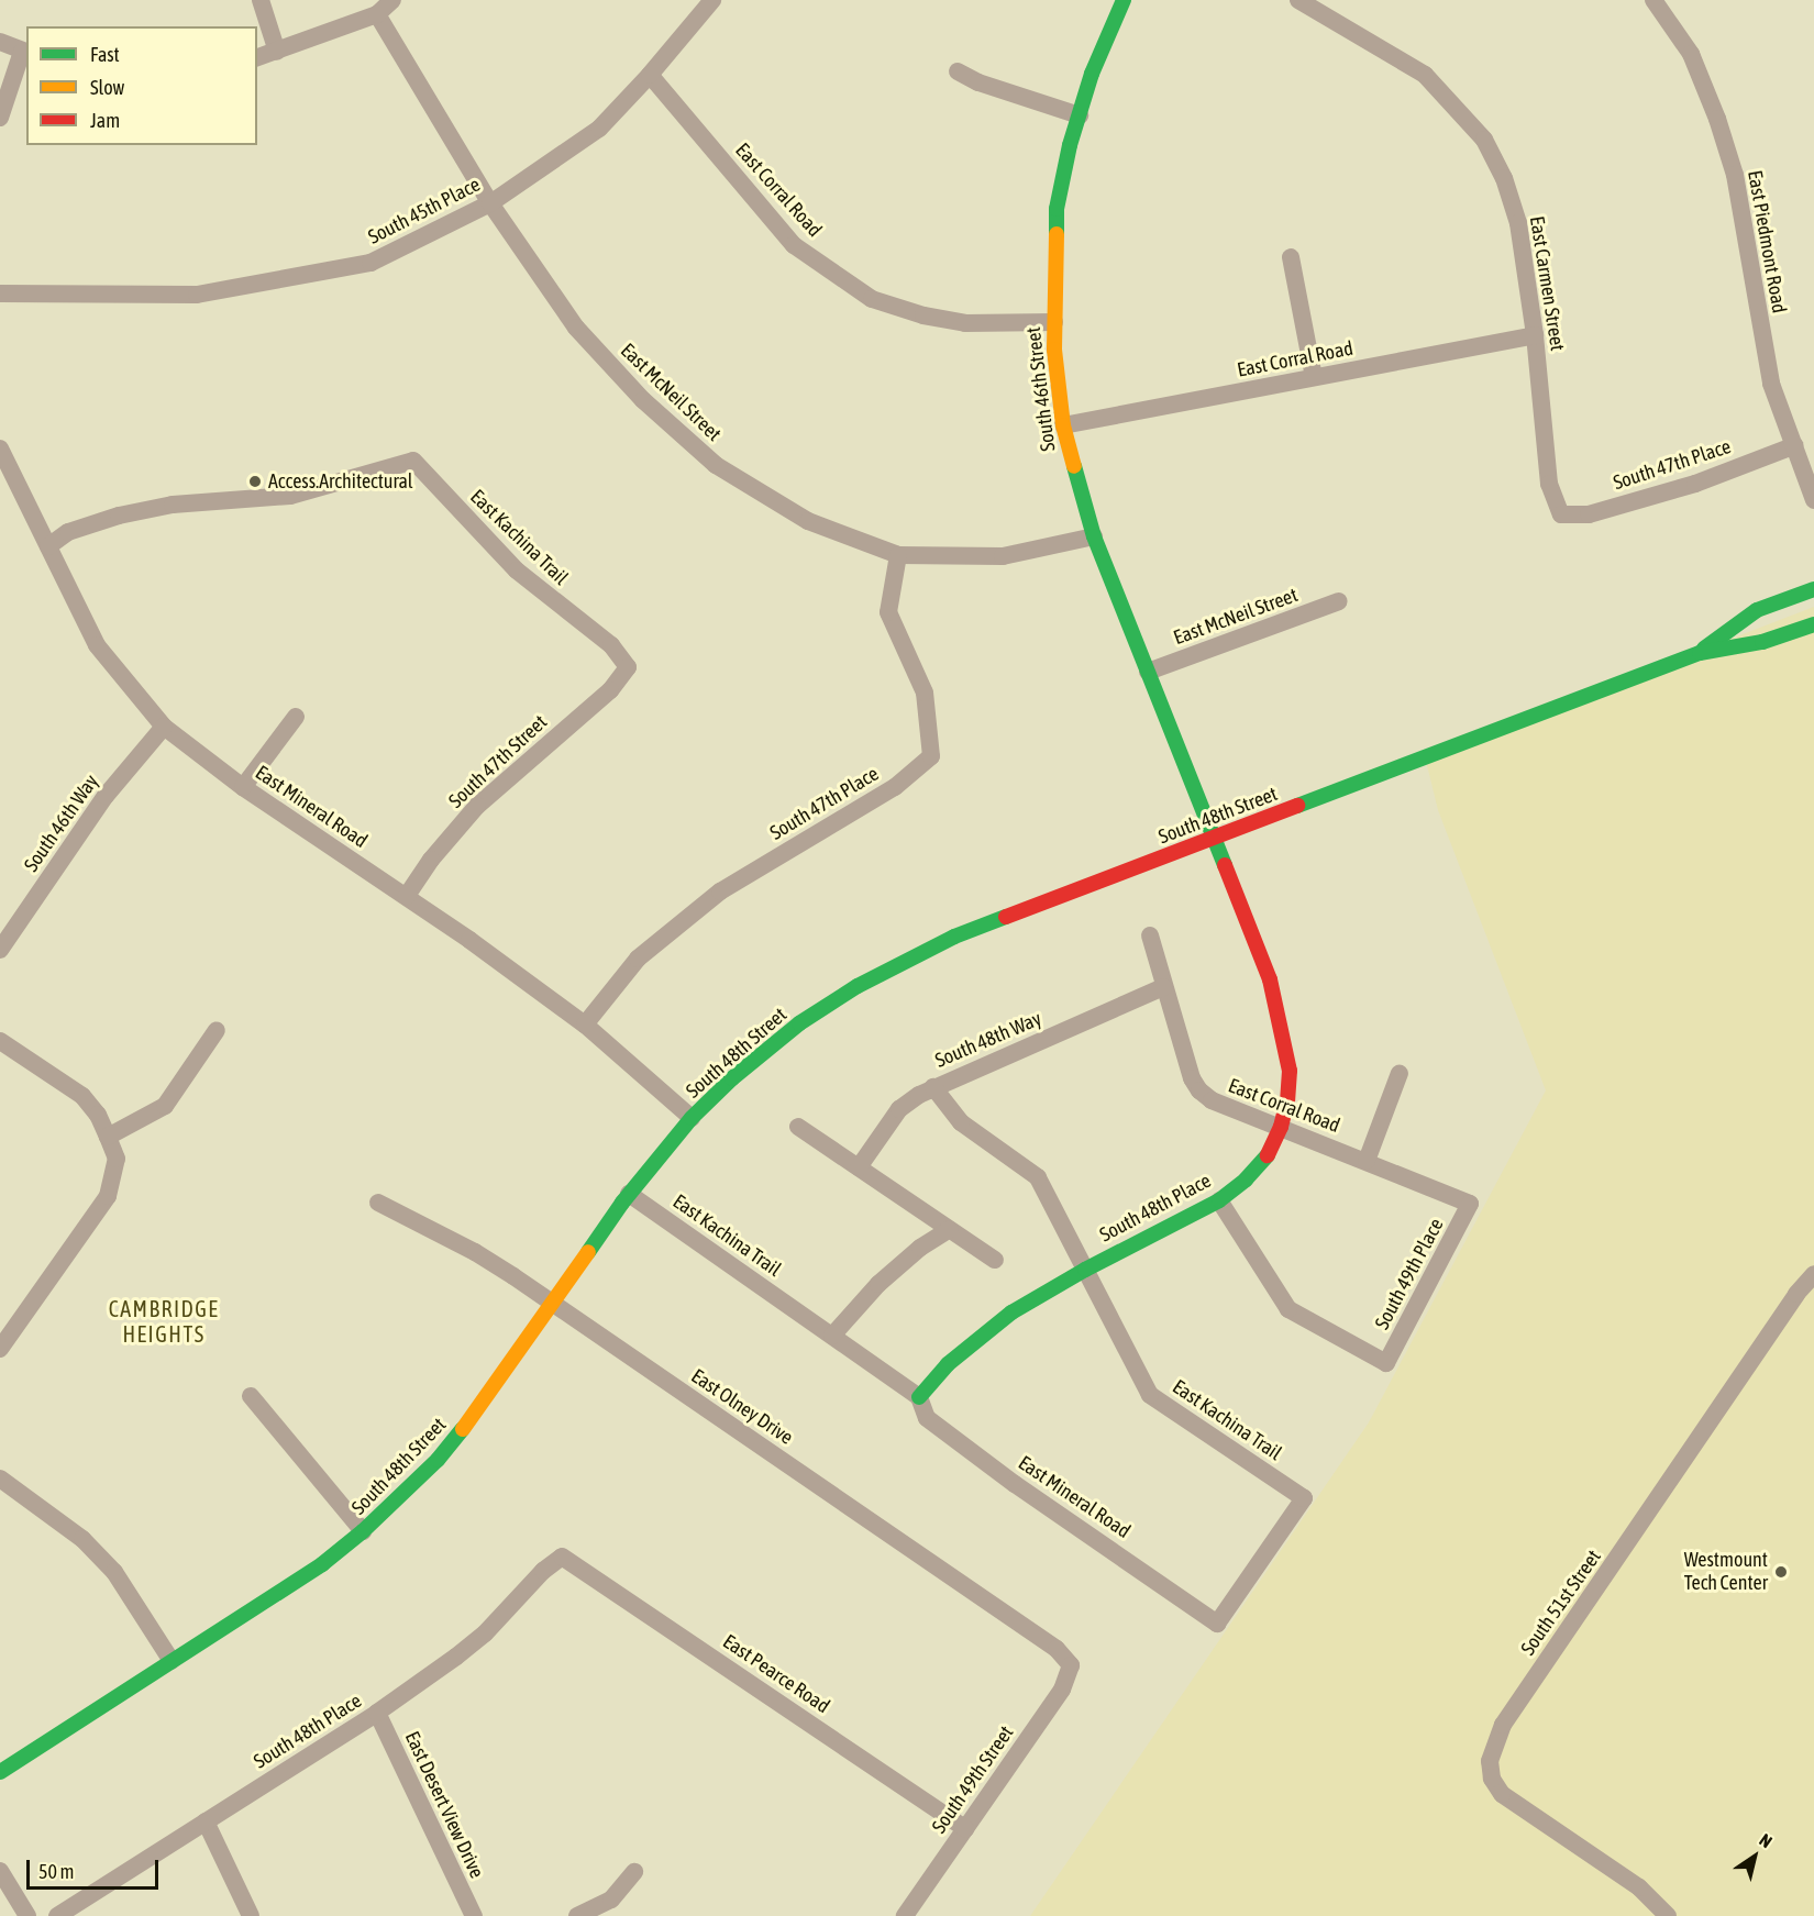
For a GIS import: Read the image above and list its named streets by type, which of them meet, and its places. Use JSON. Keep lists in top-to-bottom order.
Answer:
{
  "streets": {
    "main road": ["South 46th Street", "South 48th Street", "South 48th Place"],
    "street": [
      "East Corral Road",
      "South 45th Place",
      "East Piedmont Road",
      "East Carmen Street",
      "East McNeil Street",
      "South 47th Place",
      "East Kachina Trail",
      "South 47th Street",
      "East Mineral Road",
      "South 46th Way",
      "South 48th Way",
      "South 49th Place",
      "East Olney Drive",
      "South 51st Street",
      "East Pearce Road",
      "South 49th Street",
      "East Desert View Drive"
    ]
  },
  "crossings": [
    ["East Corral Road", "South 45th Place"],
    ["East Corral Road", "East Carmen Street"],
    ["East Corral Road", "South 46th Street"],
    ["East Corral Road", "South 48th Way"],
    ["East Corral Road", "South 48th Place"],
    ["East Corral Road", "South 49th Place"],
    ["South 45th Place", "East McNeil Street"],
    ["East Piedmont Road", "South 47th Place"],
    ["East Carmen Street", "South 47th Place"],
    ["South 46th Street", "East McNeil Street"],
    ["South 46th Street", "South 48th Street"],
    ["South 46th Street", "South 48th Place"],
    ["East McNeil Street", "South 47th Place"],
    ["South 47th Place", "East Mineral Road"],
    ["East Kachina Trail", "South 47th Street"],
    ["East Kachina Trail", "East Mineral Road"],
    ["East Kachina Trail", "South 48th Street"],
    ["East Kachina Trail", "South 48th Way"],
    ["East Kachina Trail", "South 48th Place"],
    ["South 47th Street", "East Mineral Road"],
    ["East Mineral Road", "South 48th Street"],
    ["East Mineral Road", "South 46th Way"],
    ["East Mineral Road", "South 48th Place"],
    ["South 48th Street", "South 48th Place"],
    ["South 48th Street", "East Olney Drive"],
    ["South 48th Place", "South 49th Place"],
    ["South 48th Place", "East Pearce Road"],
    ["South 48th Place", "East Desert View Drive"],
    ["East Olney Drive", "South 49th Street"],
    ["East Pearce Road", "South 49th Street"]
  ],
  "districts": ["CAMBRIDGE HEIGHTS"],
  "places": ["Access.Architectural", "Westmount Tech Center"],
  "legend": ["Fast", "Slow", "Jam"],
  "scale_bar": "50 m",
  "north": "top right"
}
